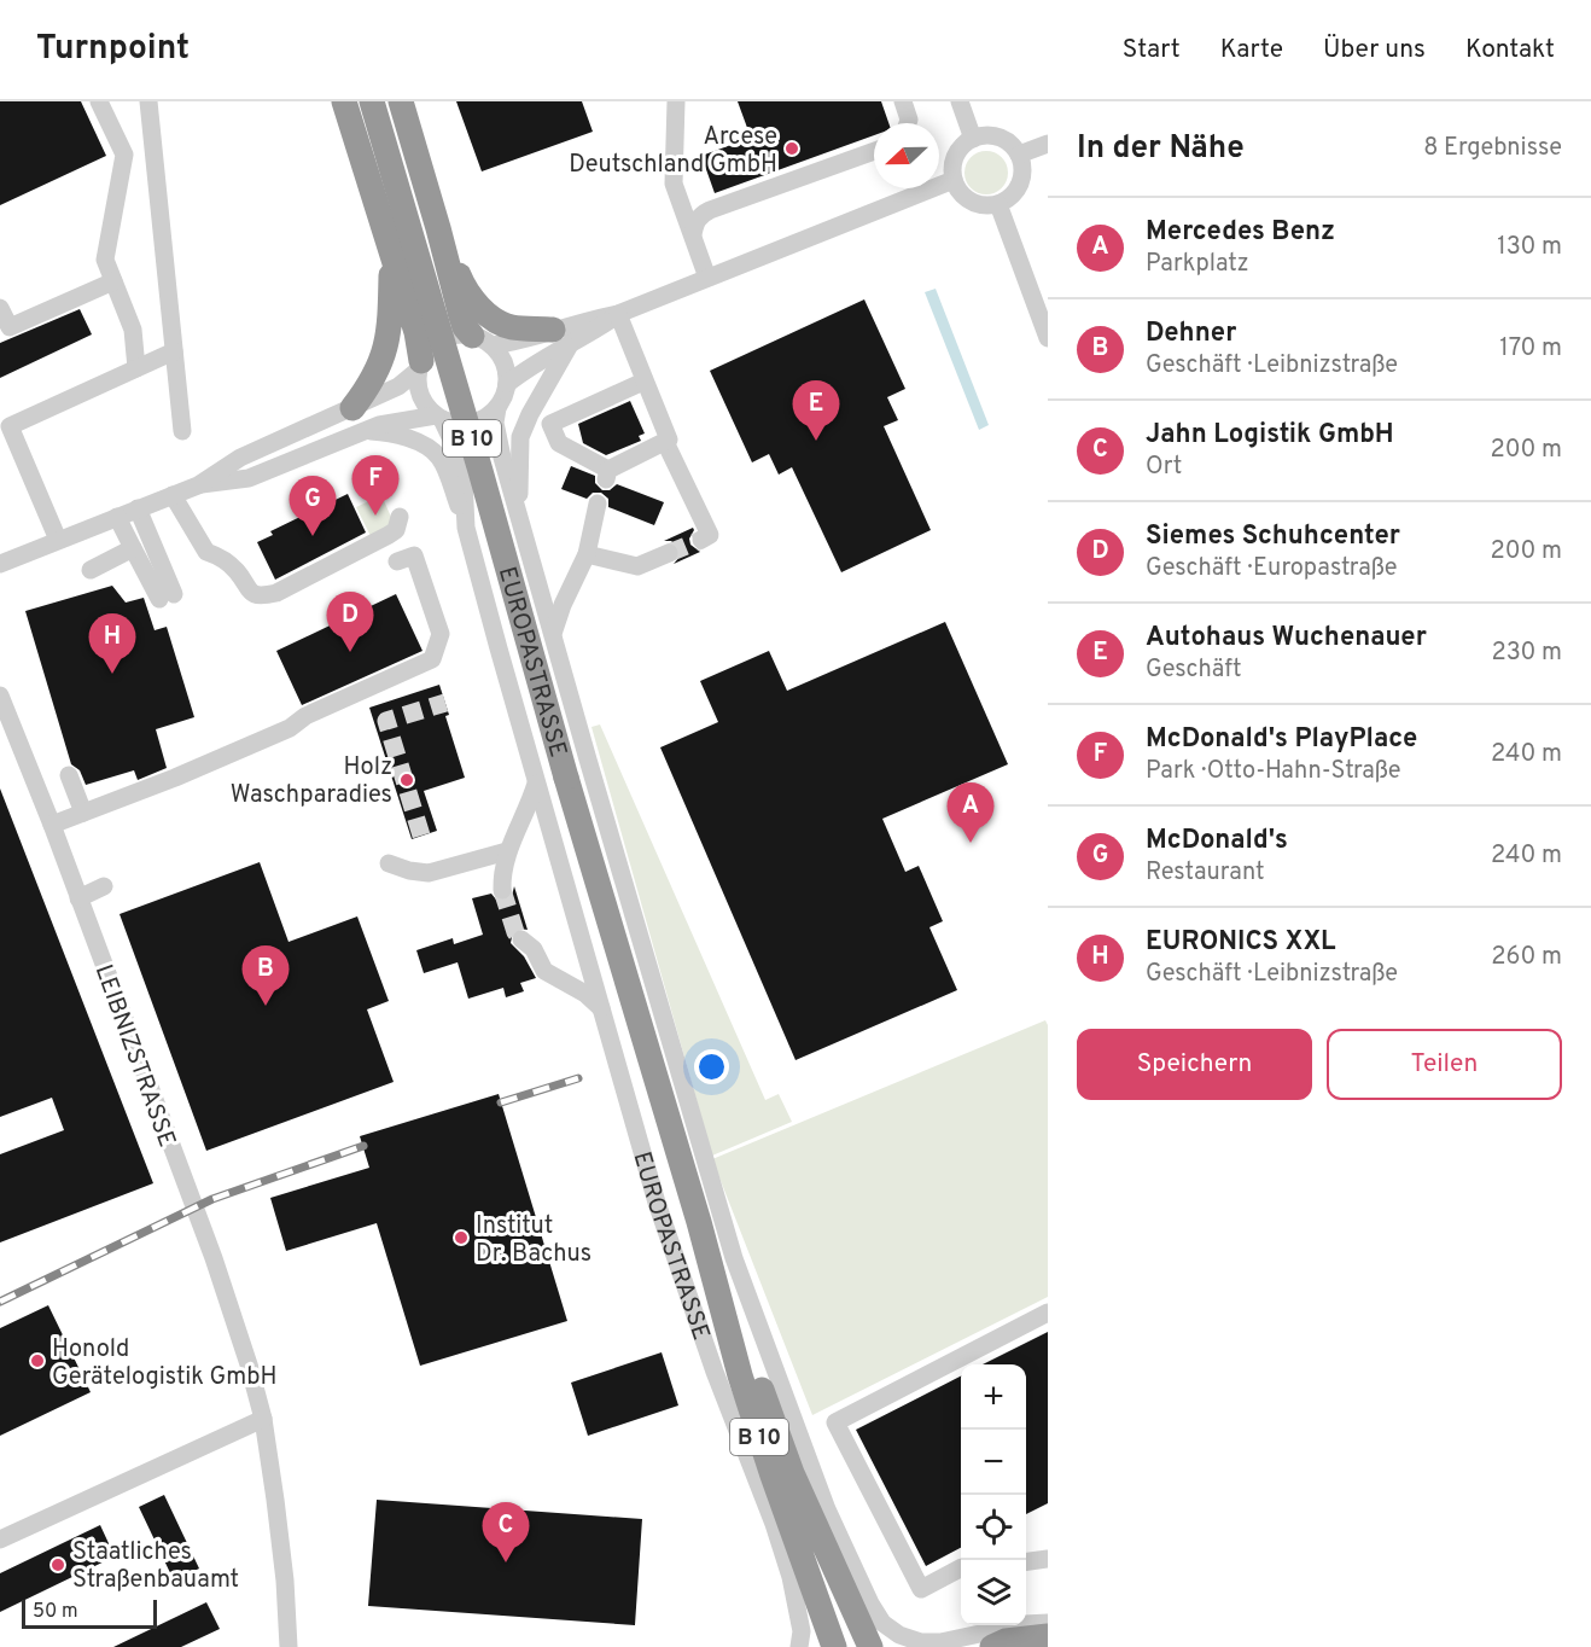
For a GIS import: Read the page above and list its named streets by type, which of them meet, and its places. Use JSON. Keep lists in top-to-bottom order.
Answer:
{
  "streets": {
    "highway": ["B 10", "EUROPASTRASSE"],
    "street": ["LEIBNIZSTRASSE"]
  },
  "crossings": [
    ["B 10", "EUROPASTRASSE"]
  ],
  "places": [
    "Arcese Deutschland GmbH",
    "Holz Waschparadies",
    "Institut Dr. Bachus",
    "Honold Gerätelogistik GmbH",
    "Staatliches Straßenbauamt"
  ],
  "scale_bar": "50 m",
  "north": "left",
  "page": {
    "header": "Turnpoint",
    "nav": [
      "Start",
      "Karte",
      "Über uns",
      "Kontakt"
    ],
    "heading": ["In der Nähe", "8 Ergebnisse"],
    "list": [
      {
        "mark": "A",
        "name": "Mercedes Benz",
        "note": "Parkplatz",
        "value": "130 m"
      },
      {
        "mark": "B",
        "name": "Dehner",
        "note": "Geschäft · Leibnizstraße",
        "value": "170 m"
      },
      {
        "mark": "C",
        "name": "Jahn Logistik GmbH",
        "note": "Ort",
        "value": "200 m"
      },
      {
        "mark": "D",
        "name": "Siemes Schuhcenter",
        "note": "Geschäft · Europastraße",
        "value": "200 m"
      },
      {
        "mark": "E",
        "name": "Autohaus Wuchenauer",
        "note": "Geschäft",
        "value": "230 m"
      },
      {
        "mark": "F",
        "name": "McDonald's PlayPlace",
        "note": "Park · Otto-Hahn-Straße",
        "value": "240 m"
      },
      {
        "mark": "G",
        "name": "McDonald's",
        "note": "Restaurant",
        "value": "240 m"
      },
      {
        "mark": "H",
        "name": "EURONICS XXL",
        "note": "Geschäft · Leibnizstraße",
        "value": "260 m"
      }
    ],
    "pins": [
      "E",
      "F",
      "G",
      "D",
      "H",
      "A",
      "B",
      "C"
    ],
    "buttons": ["Speichern", "Teilen"],
    "map_buttons": ["+", "−"],
    "scale": "50 m"
  }
}
